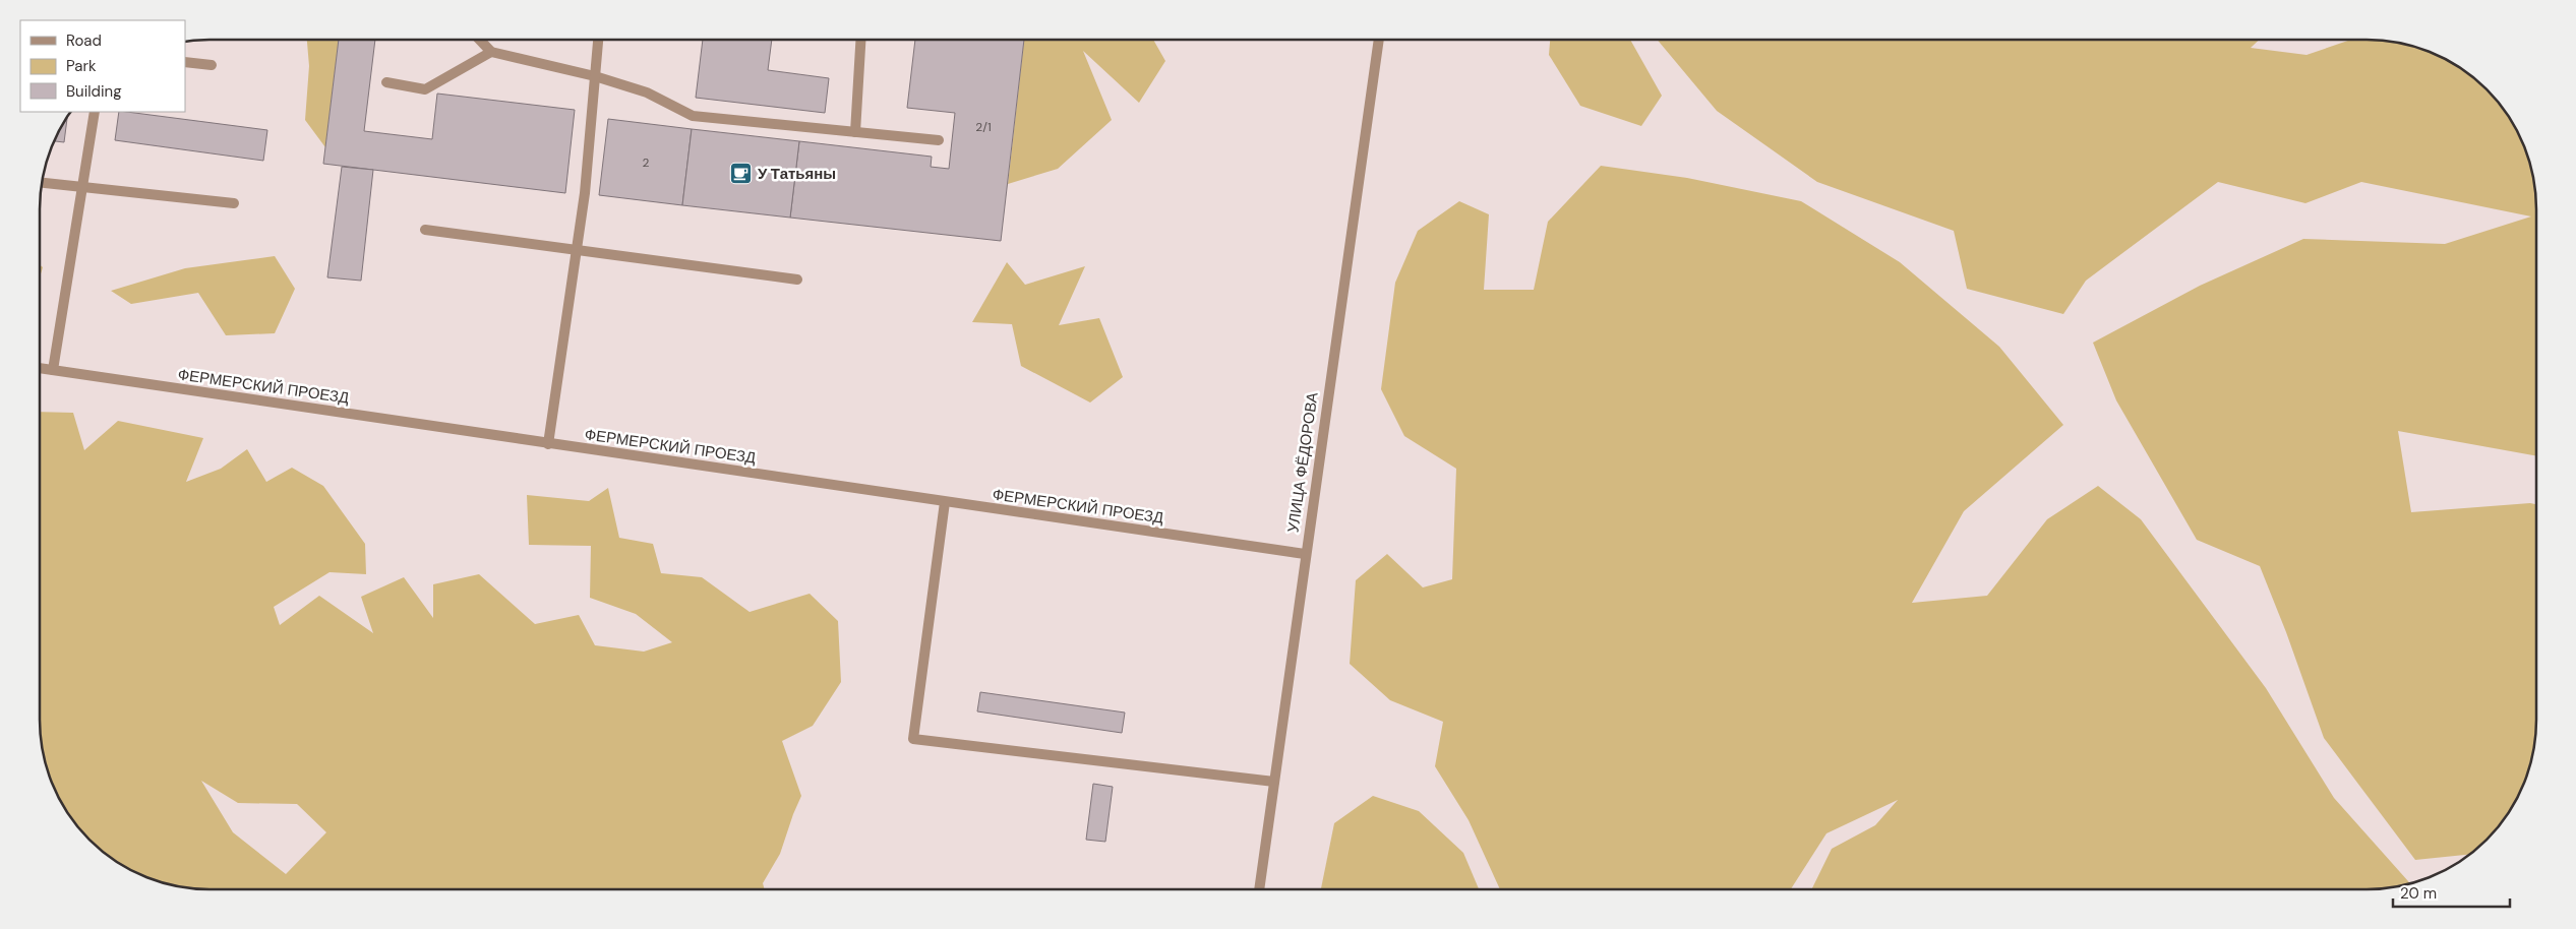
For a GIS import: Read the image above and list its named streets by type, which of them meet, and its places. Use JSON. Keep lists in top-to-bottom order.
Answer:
{
  "streets": {
    "street": ["ФЕРМЕРСКИЙ ПРОЕЗД", "УЛИЦА ФЁДОРОВА"]
  },
  "crossings": [
    ["ФЕРМЕРСКИЙ ПРОЕЗД", "УЛИЦА ФЁДОРОВА"]
  ],
  "places": {
    "cafe": ["У Татьяны"]
  },
  "house_numbers": ["2/1", "2"],
  "legend": ["Road", "Park", "Building"],
  "scale_bar": "20 m"
}
